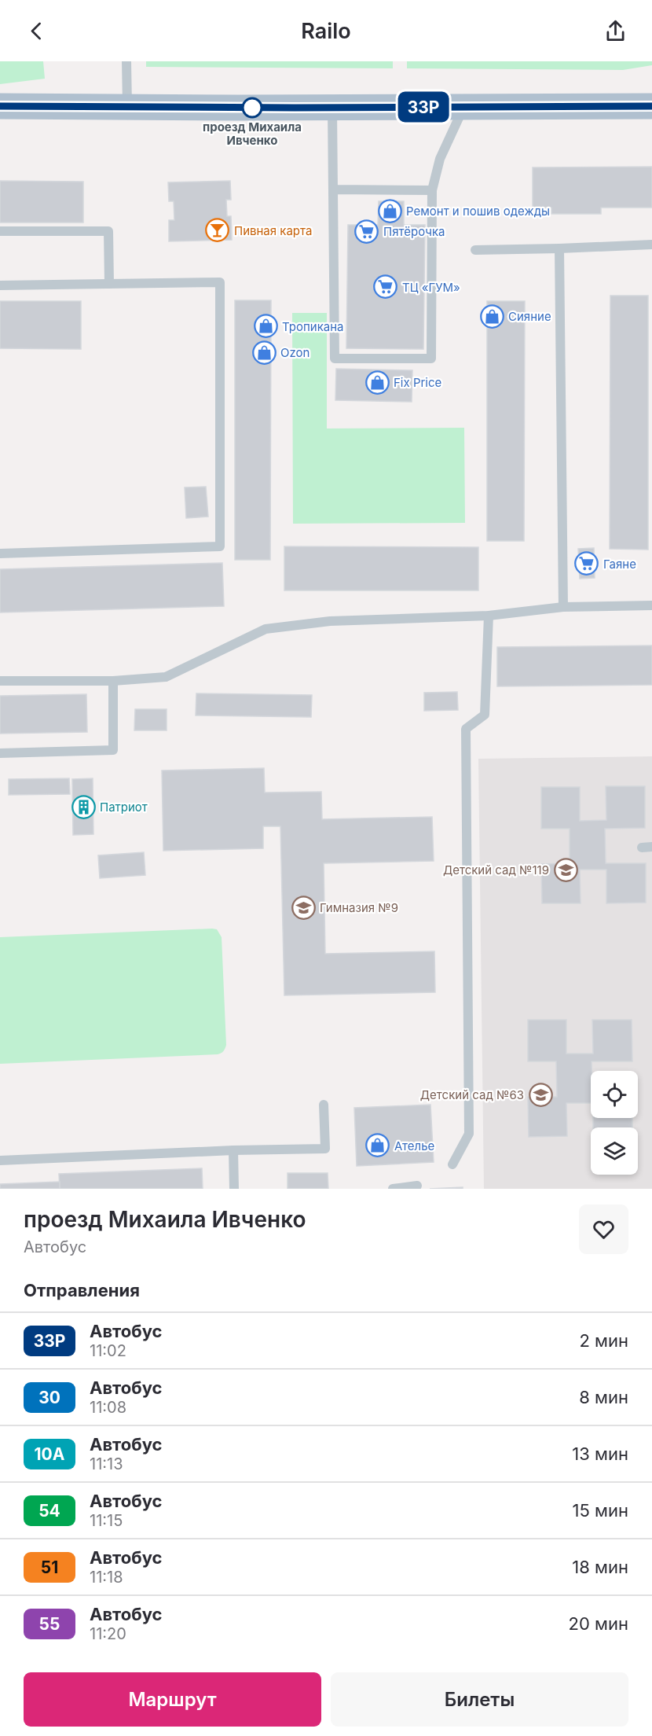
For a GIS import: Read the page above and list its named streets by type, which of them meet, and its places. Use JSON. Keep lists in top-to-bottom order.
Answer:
{
  "places": {
    "other": ["проезд Михаила Ивченко"],
    "shop": [
      "Ремонт и пошив одежды",
      "Сияние",
      "Тропикана",
      "Ozon",
      "Fix Price",
      "Ателье"
    ],
    "bar": ["Пивная карта"],
    "supermarket": ["Пятёрочка", "ТЦ «ГУМ»", "Гаяне"],
    "building": ["Патриот"],
    "school or university": ["Детский сад №119", "Гимназия №9", "Детский сад №63"]
  },
  "lines": ["bus line 33Р"],
  "page": {
    "header": "Railo",
    "on_map": "33Р",
    "heading": [
      ["проезд Михаила Ивченко", "Автобус"],
      "Отправления"
    ],
    "list": [
      {
        "mark": "33Р",
        "name": "Автобус",
        "note": "11:02",
        "value": "2 мин"
      },
      {
        "mark": "30",
        "name": "Автобус",
        "note": "11:08",
        "value": "8 мин"
      },
      {
        "mark": "10А",
        "name": "Автобус",
        "note": "11:13",
        "value": "13 мин"
      },
      {
        "mark": "54",
        "name": "Автобус",
        "note": "11:15",
        "value": "15 мин"
      },
      {
        "mark": "51",
        "name": "Автобус",
        "note": "11:18",
        "value": "18 мин"
      },
      {
        "mark": "55",
        "name": "Автобус",
        "note": "11:20",
        "value": "20 мин"
      }
    ],
    "buttons": ["Маршрут", "Билеты"]
  }
}
